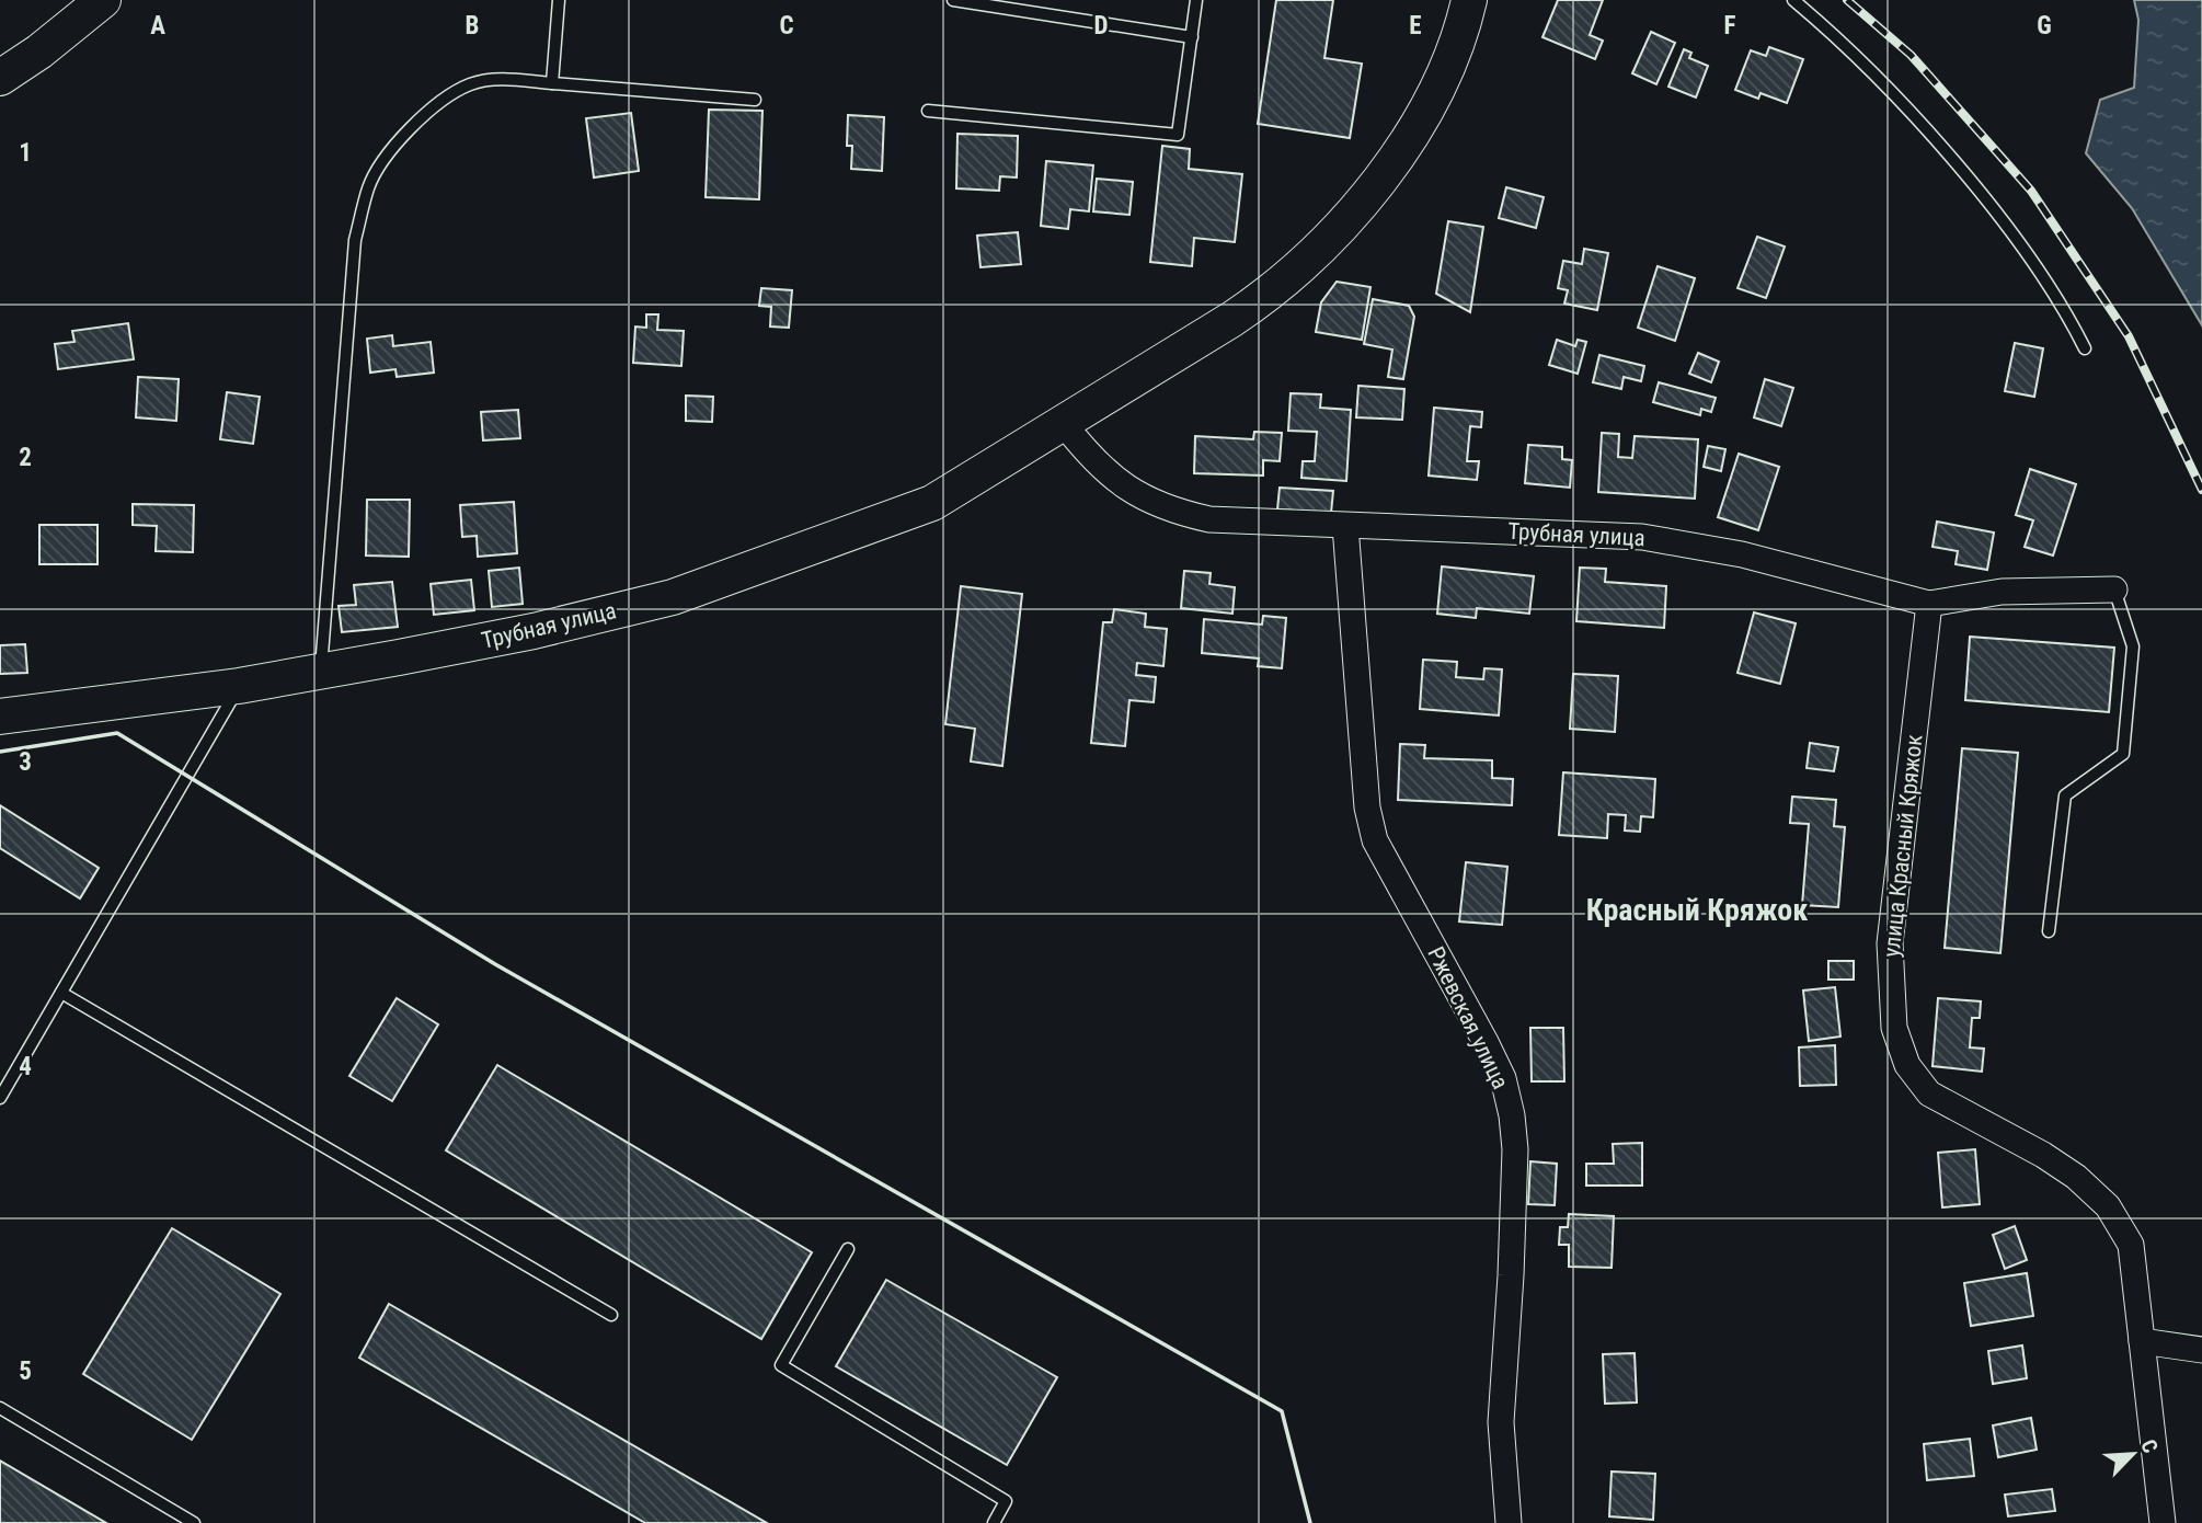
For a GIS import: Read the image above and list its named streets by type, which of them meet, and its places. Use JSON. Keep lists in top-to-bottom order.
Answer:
{
  "streets": {
    "main road": ["Трубная улица"],
    "street": ["улица Красный Кряжок", "Ржевская улица"]
  },
  "crossings": [
    ["Трубная улица", "улица Красный Кряжок"],
    ["Трубная улица", "Ржевская улица"]
  ],
  "districts": ["Красный Кряжок"],
  "north": "top right",
  "grid": {
    "columns": [
      "A",
      "B",
      "C",
      "D",
      "E",
      "F",
      "G"
    ],
    "rows": [
      "1",
      "2",
      "3",
      "4",
      "5"
    ]
  }
}
